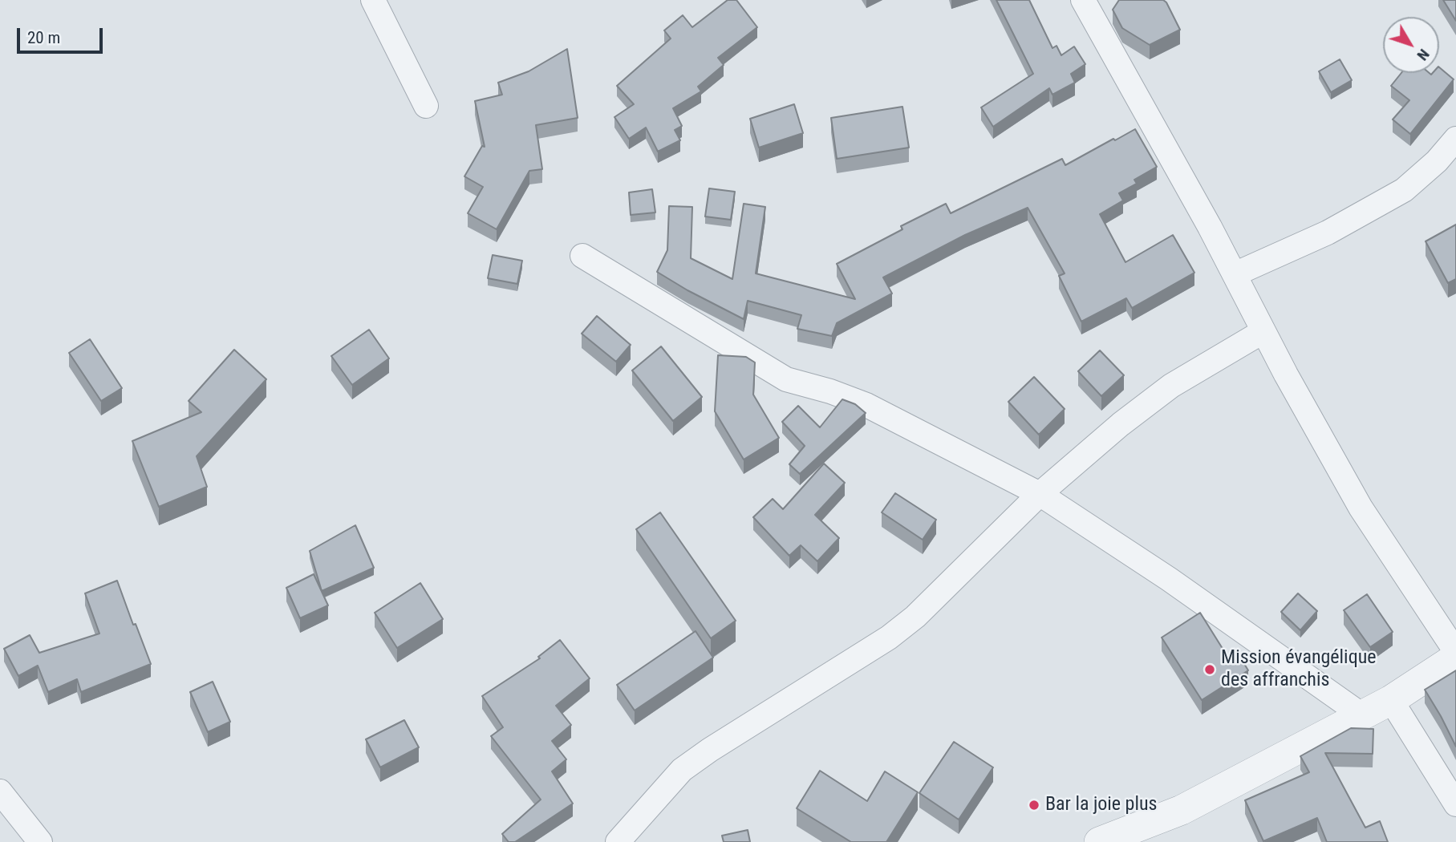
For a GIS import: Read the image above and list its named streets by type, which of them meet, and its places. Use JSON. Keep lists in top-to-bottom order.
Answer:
{
  "places": ["Mission évangélique des affranchis", "Bar la joie plus"],
  "scale_bar": "20 m",
  "north": "bottom right"
}
